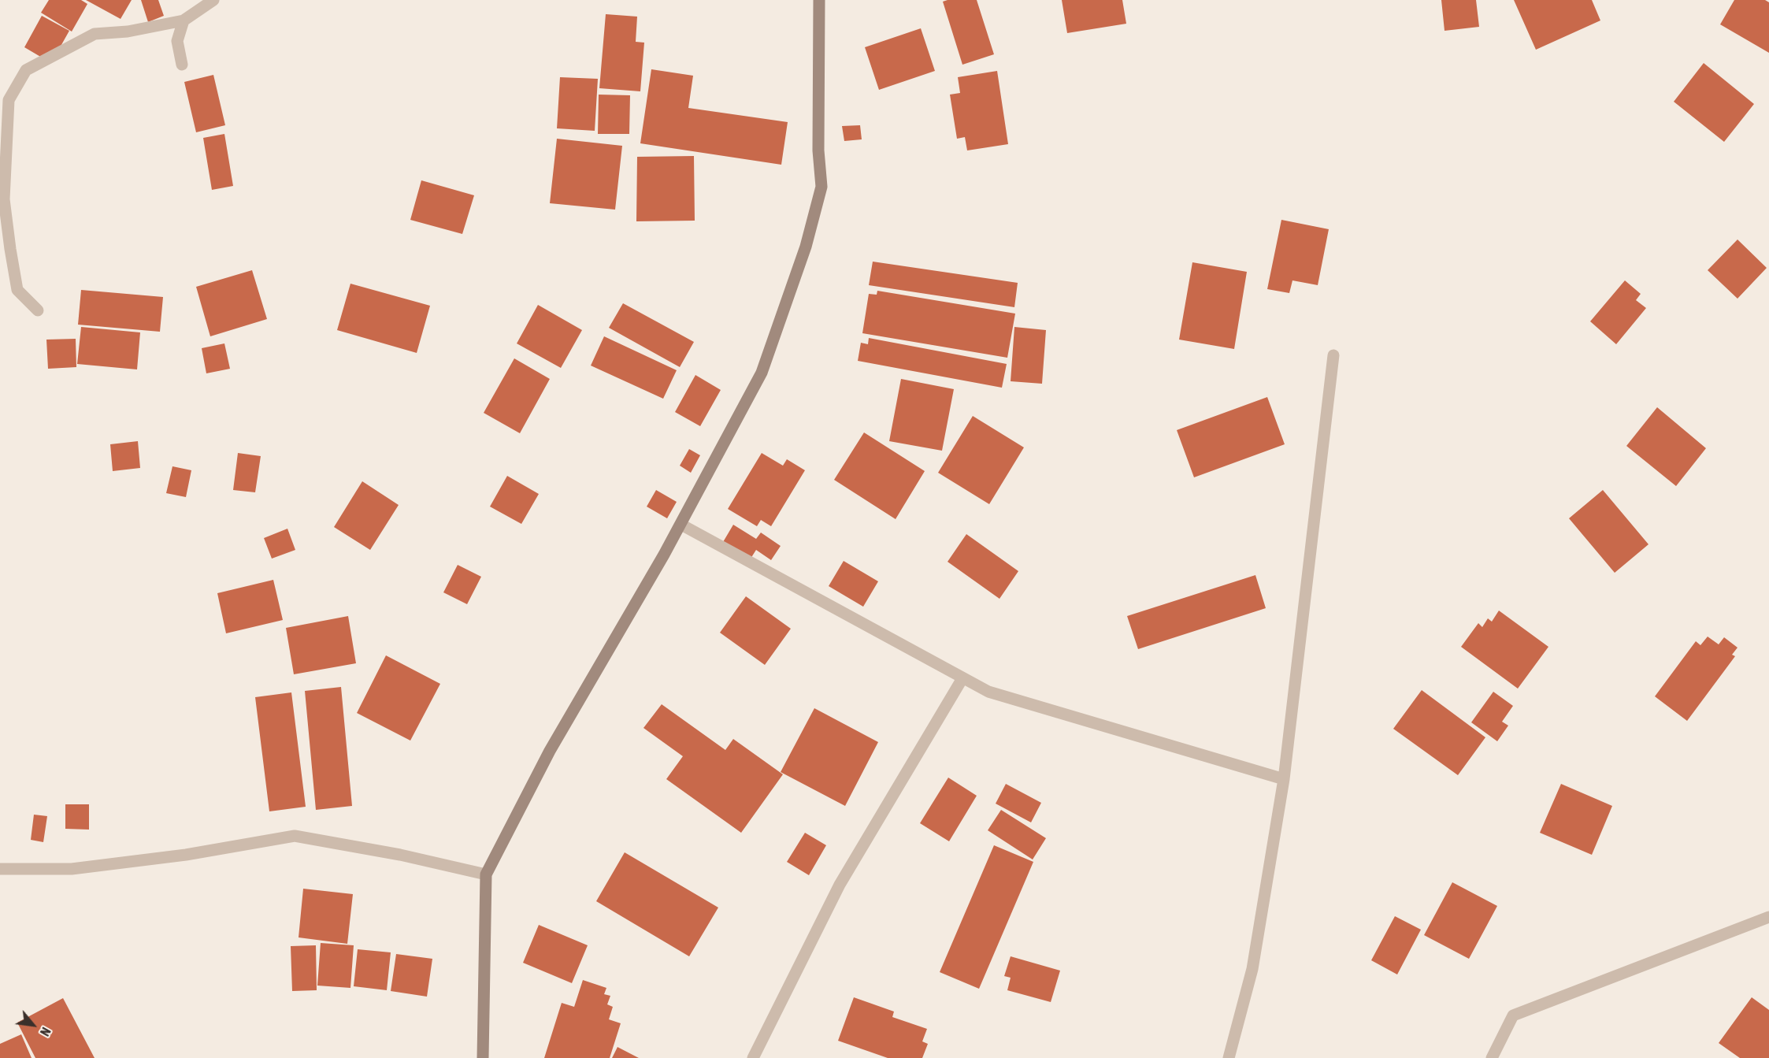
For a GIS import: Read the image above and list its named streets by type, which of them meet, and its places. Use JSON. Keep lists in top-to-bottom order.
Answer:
{
  "north": "bottom right"
}
